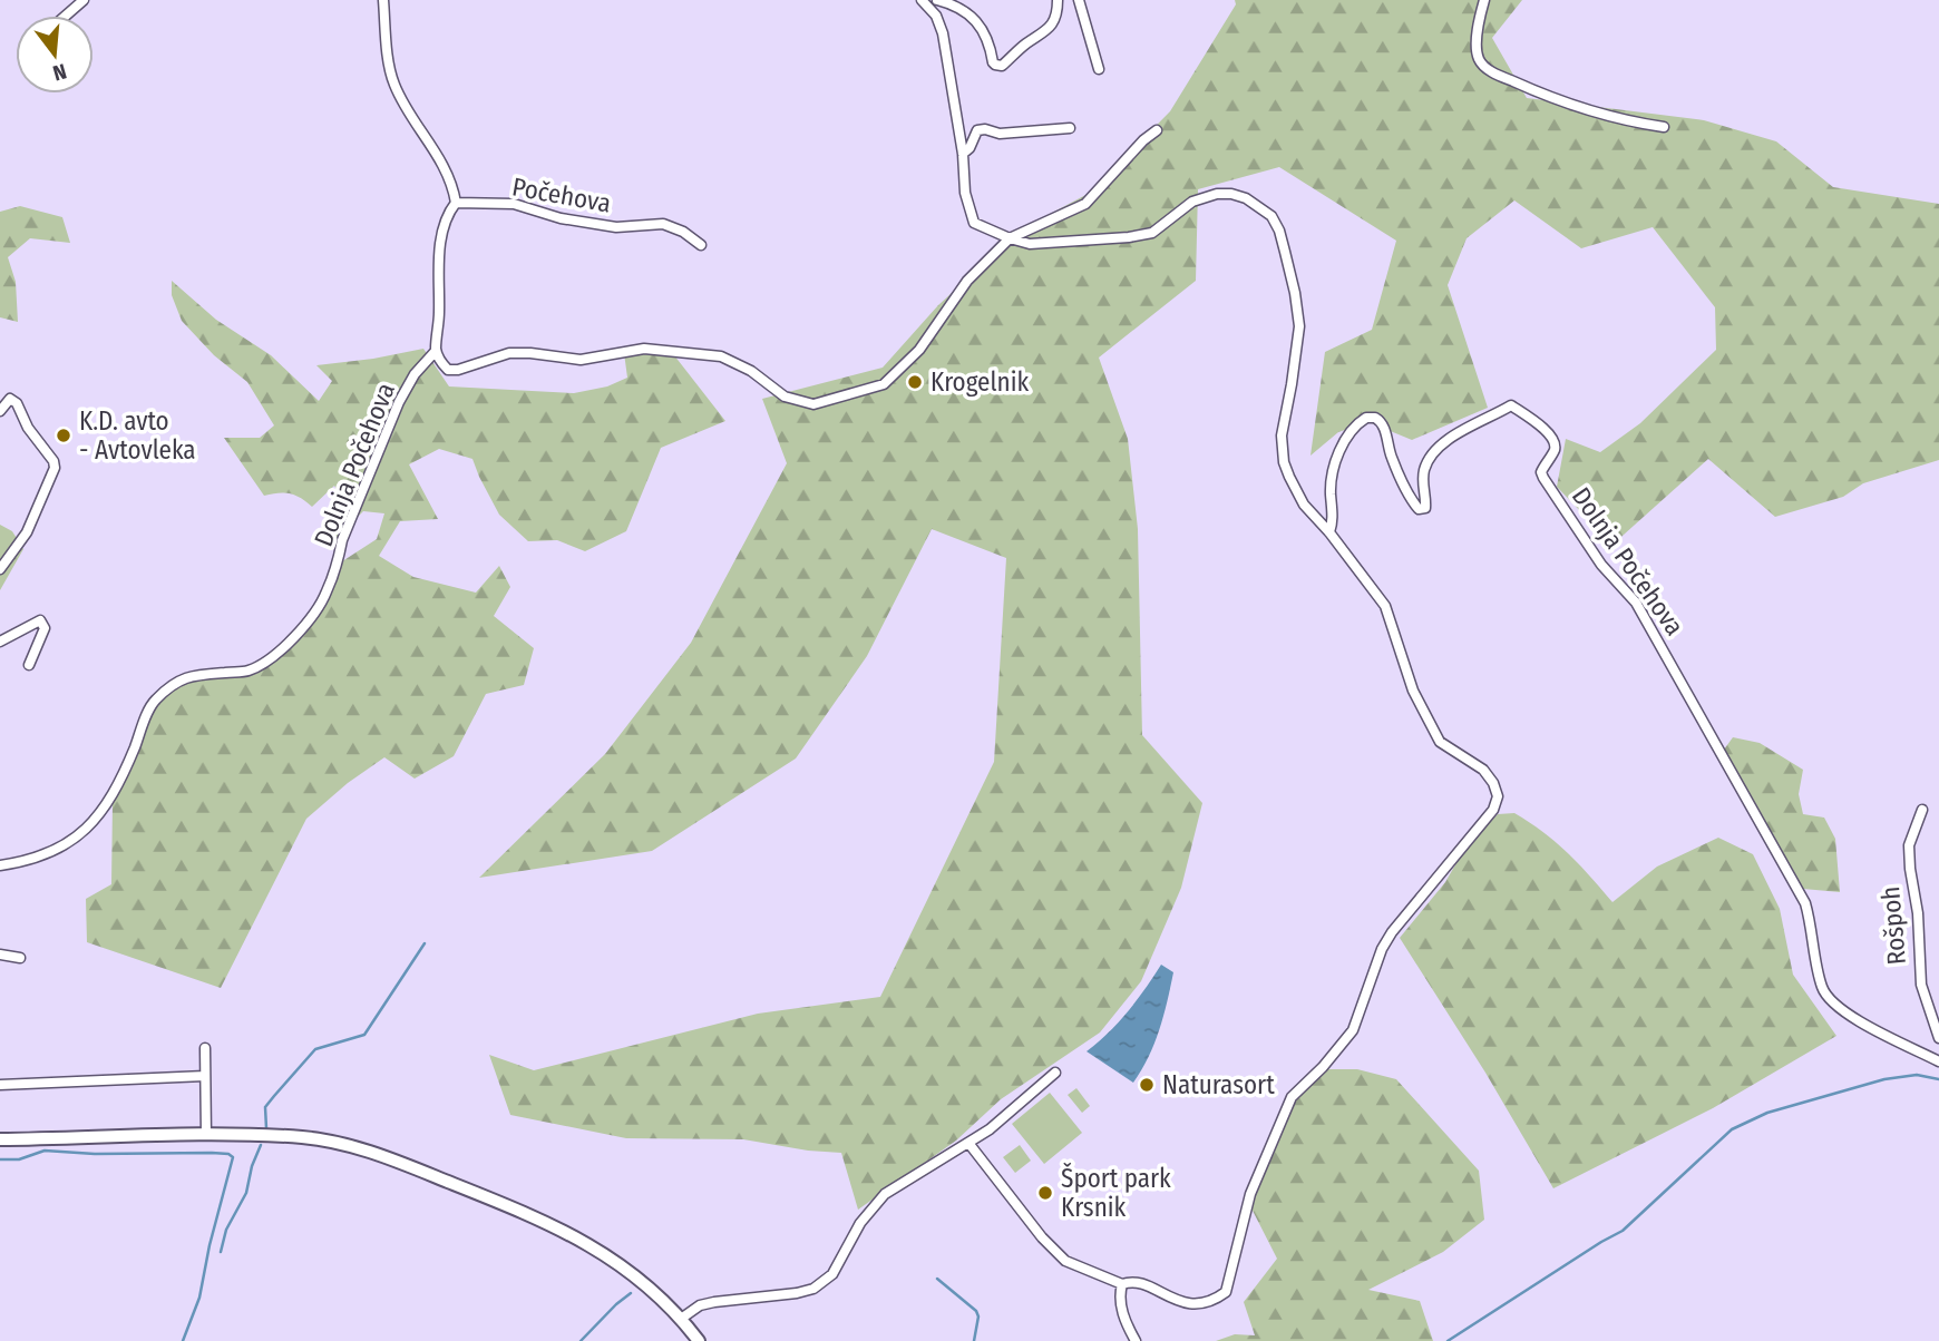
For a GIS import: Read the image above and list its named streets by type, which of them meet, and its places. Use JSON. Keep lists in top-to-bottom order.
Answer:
{
  "streets": {
    "street": ["Počehova", "Dolnja Počehova", "Rošpoh"]
  },
  "places": [
    "Krogelnik",
    "K.D. avto - Avtovleka",
    "Naturasort",
    "Šport park Krsnik"
  ],
  "north": "bottom"
}
